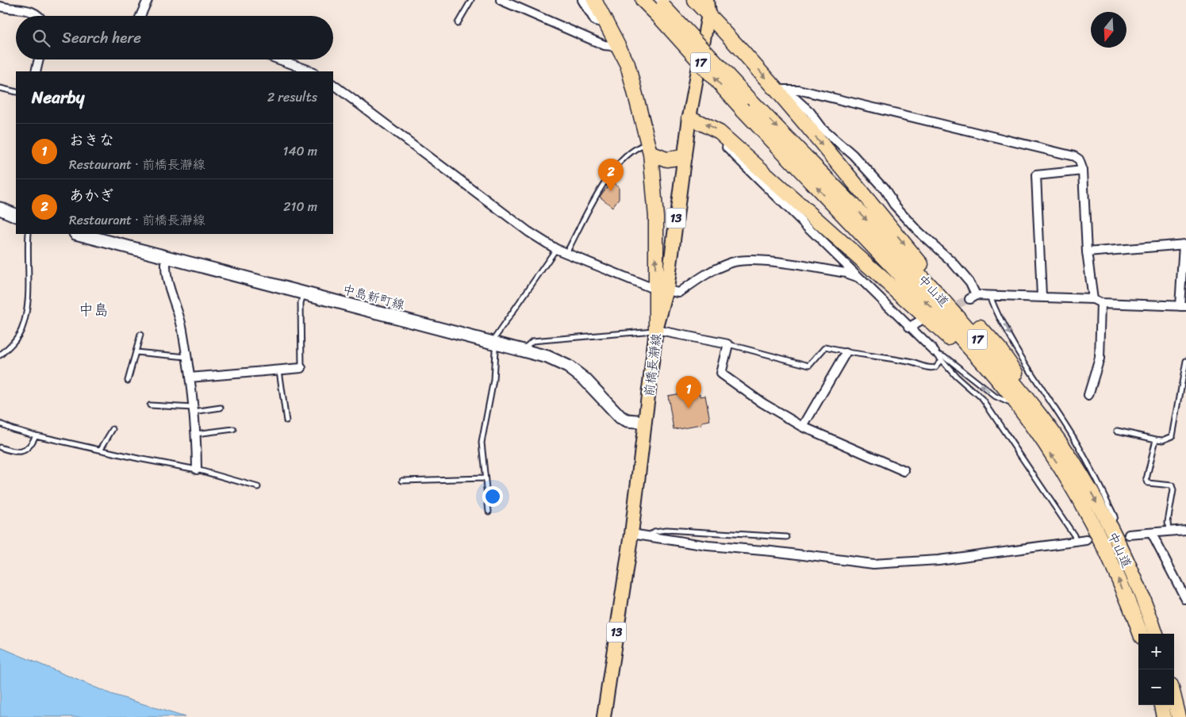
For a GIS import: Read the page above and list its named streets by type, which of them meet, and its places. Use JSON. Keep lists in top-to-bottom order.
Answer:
{
  "streets": {
    "highway": ["17", "中山道"],
    "main road": ["13", "中島新町線", "前橋長瀞線"]
  },
  "crossings": [
    ["17", "13"],
    ["17", "中山道"],
    ["中島新町線", "前橋長瀞線"]
  ],
  "districts": ["中島"],
  "north": "bottom",
  "page": {
    "search": "Search here",
    "heading": ["Nearby", "2 results"],
    "list": [
      {
        "mark": "1",
        "name": "おきな",
        "note": "Restaurant · 前橋長瀞線",
        "value": "140 m"
      },
      {
        "mark": "2",
        "name": "あかぎ",
        "note": "Restaurant · 前橋長瀞線",
        "value": "210 m"
      }
    ],
    "pins": ["2", "1"],
    "map_buttons": ["+", "−"]
  }
}
